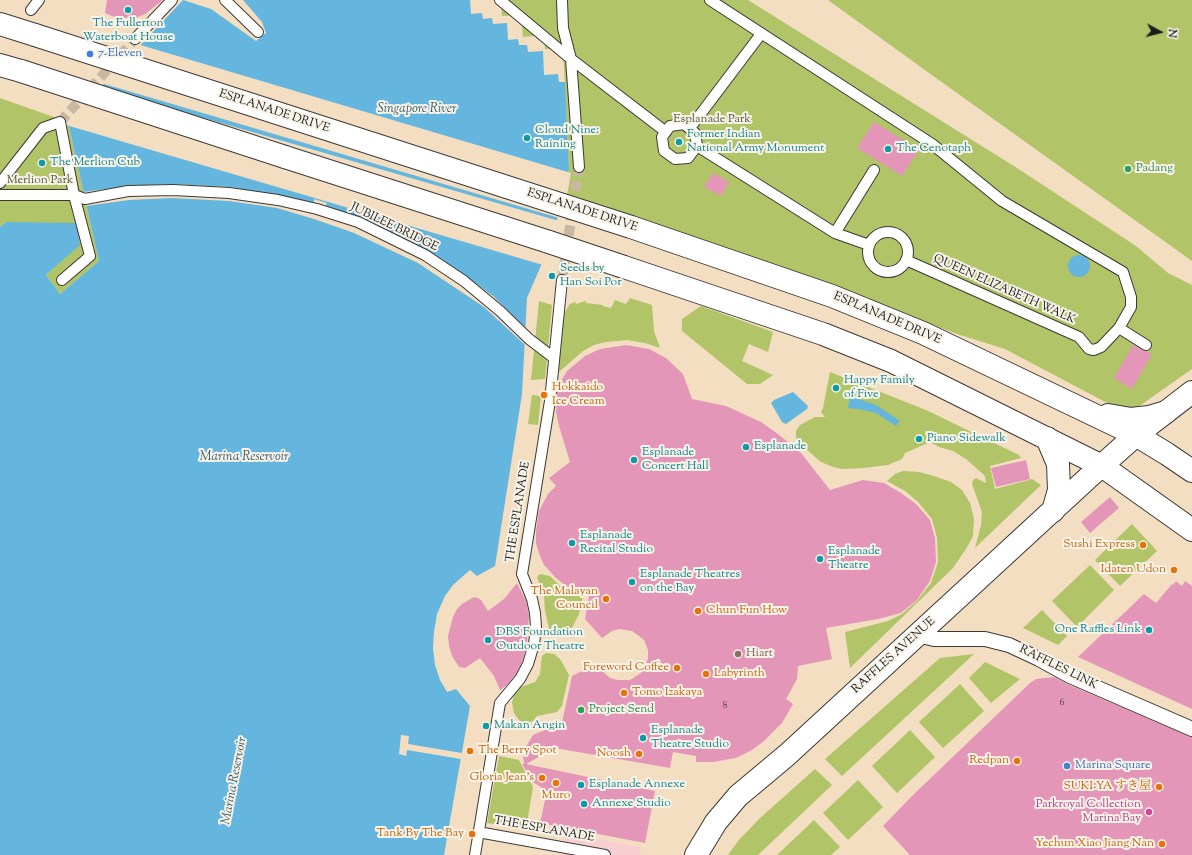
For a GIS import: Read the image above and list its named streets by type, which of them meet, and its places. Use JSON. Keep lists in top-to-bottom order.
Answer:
{
  "streets": {
    "main road": ["ESPLANADE DRIVE", "RAFFLES AVENUE"],
    "street": [
      "JUBILEE BRIDGE",
      "QUEEN ELIZABETH WALK",
      "THE ESPLANADE",
      "RAFFLES LINK"
    ]
  },
  "crossings": [
    ["ESPLANADE DRIVE", "RAFFLES AVENUE"],
    ["JUBILEE BRIDGE", "THE ESPLANADE"],
    ["RAFFLES AVENUE", "RAFFLES LINK"]
  ],
  "water": ["Singapore River", "Marina Reservoir"],
  "parks": ["Esplanade Park", "Merlion Park"],
  "places": [
    "The Fullerton Waterboat House",
    "7-Eleven",
    "Cloud Nine: Raining",
    "Former Indian National Army Monument",
    "The Cenotaph",
    "The Merlion Cub",
    "Padang",
    "Seeds by Han Soi Por",
    "Happy Family of Five",
    "Hokkaido Ice Cream",
    "Piano Sidewalk",
    "Esplanade",
    "Esplanade Concert Hall",
    "Esplanade Recital Studio",
    "Sushi Express",
    "Esplanade Theatre",
    "Idaten Udon",
    "Esplanade Theatres on the Bay",
    "The Malayan Council",
    "Chun Fun How",
    "One Raffles Link",
    "DBS Foundation Outdoor Theatre",
    "Hiart",
    "Foreword Coffee",
    "Labyrinth",
    "Tomo Izakaya",
    "Project Send",
    "Makan Angin",
    "Esplanade Theatre Studio",
    "The Berry Spot",
    "Noosh",
    "Redpan",
    "Marina Square",
    "Gloria Jean's",
    "Muro",
    "Esplanade Annexe",
    "SUKI-YA すき屋",
    "Annexe Studio",
    "Parkroyal Collection Marina Bay",
    "Tank By The Bay",
    "Yechun Xiao Jiang Nan"
  ],
  "house_numbers": ["6", "8"],
  "north": "right"
}
